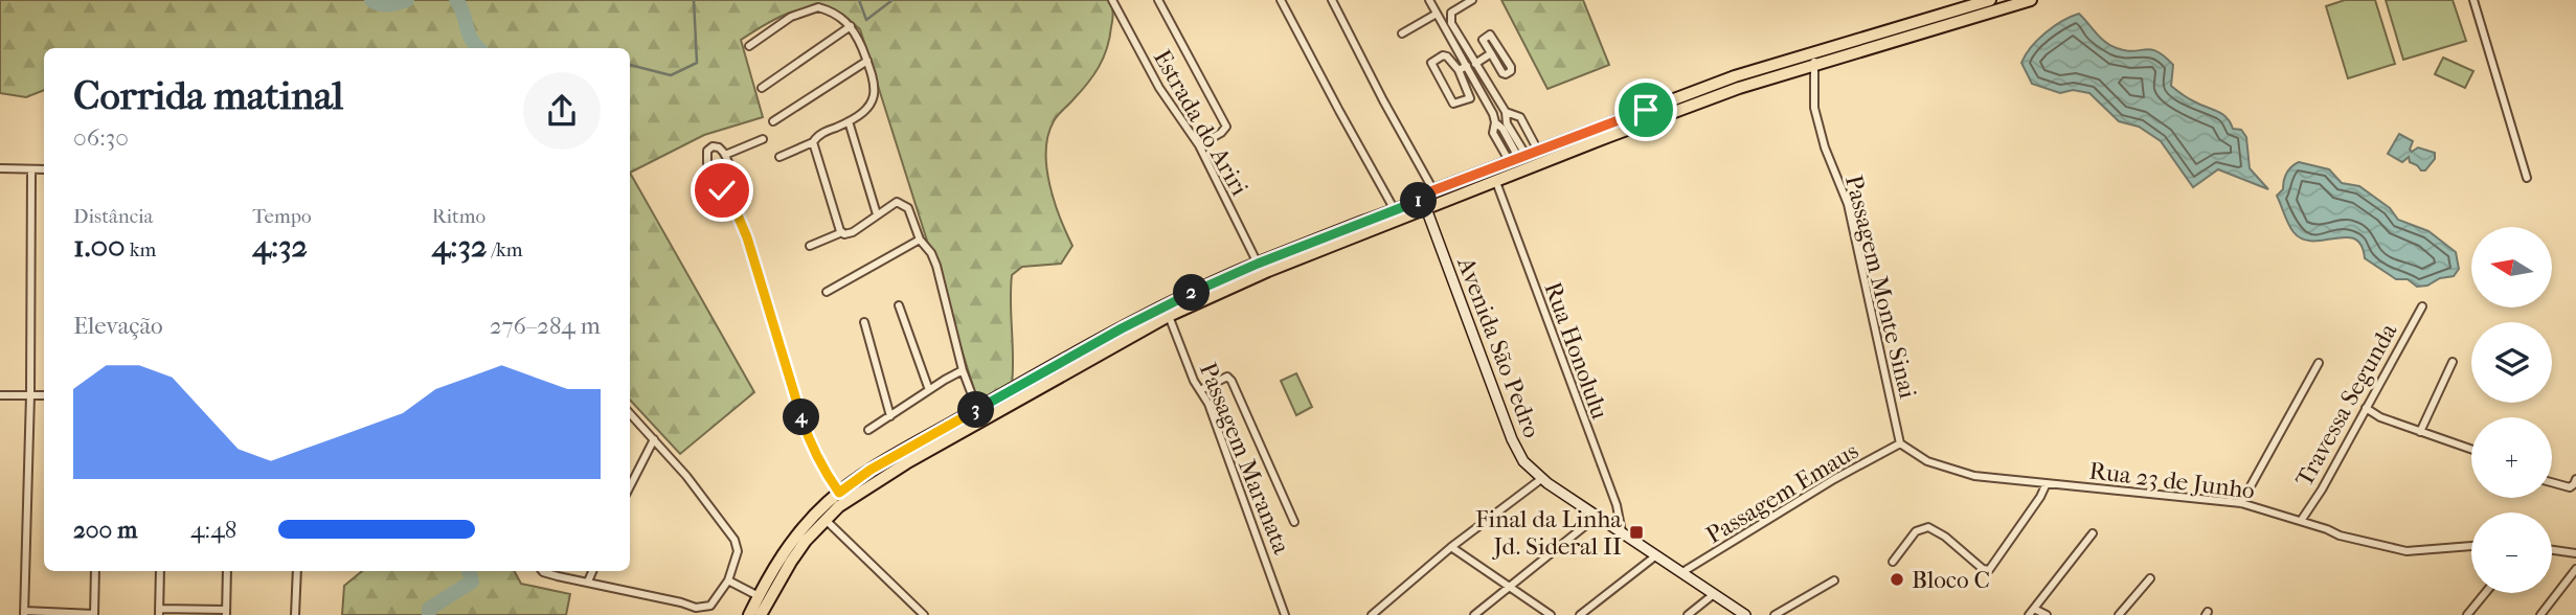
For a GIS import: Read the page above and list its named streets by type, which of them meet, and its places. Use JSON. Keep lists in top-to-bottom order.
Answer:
{
  "streets": {
    "main road": ["Avenida São Pedro"],
    "street": [
      "Estrada do Ariri",
      "Passagem Monte Sinai",
      "Rua Honolulu",
      "Travessa Segunda",
      "Passagem Maranata",
      "Rua 23 de Junho",
      "Passagem Emaus"
    ]
  },
  "crossings": [
    ["Passagem Monte Sinai", "Rua 23 de Junho"],
    ["Passagem Monte Sinai", "Passagem Emaus"],
    ["Avenida São Pedro", "Rua Honolulu"],
    ["Avenida São Pedro", "Passagem Emaus"],
    ["Travessa Segunda", "Rua 23 de Junho"],
    ["Rua 23 de Junho", "Passagem Emaus"]
  ],
  "places": {
    "transit": ["Final da Linha Jd. Sideral II"],
    "other": ["Bloco C"]
  },
  "north": "left",
  "page": {
    "heading": ["Corrida matinal", "06:30"],
    "stats": [
      ["Distância", "1.00 km"],
      ["Tempo", "4:32"],
      ["Ritmo", "4:32 /km"]
    ],
    "pins": [
      "1",
      "2",
      "3",
      "4"
    ],
    "map_buttons": ["+", "−"],
    "chart": ["Elevação", "276–284 m"],
    "list": [
      {
        "name": "200 m",
        "note": "4:48"
      }
    ]
  }
}
